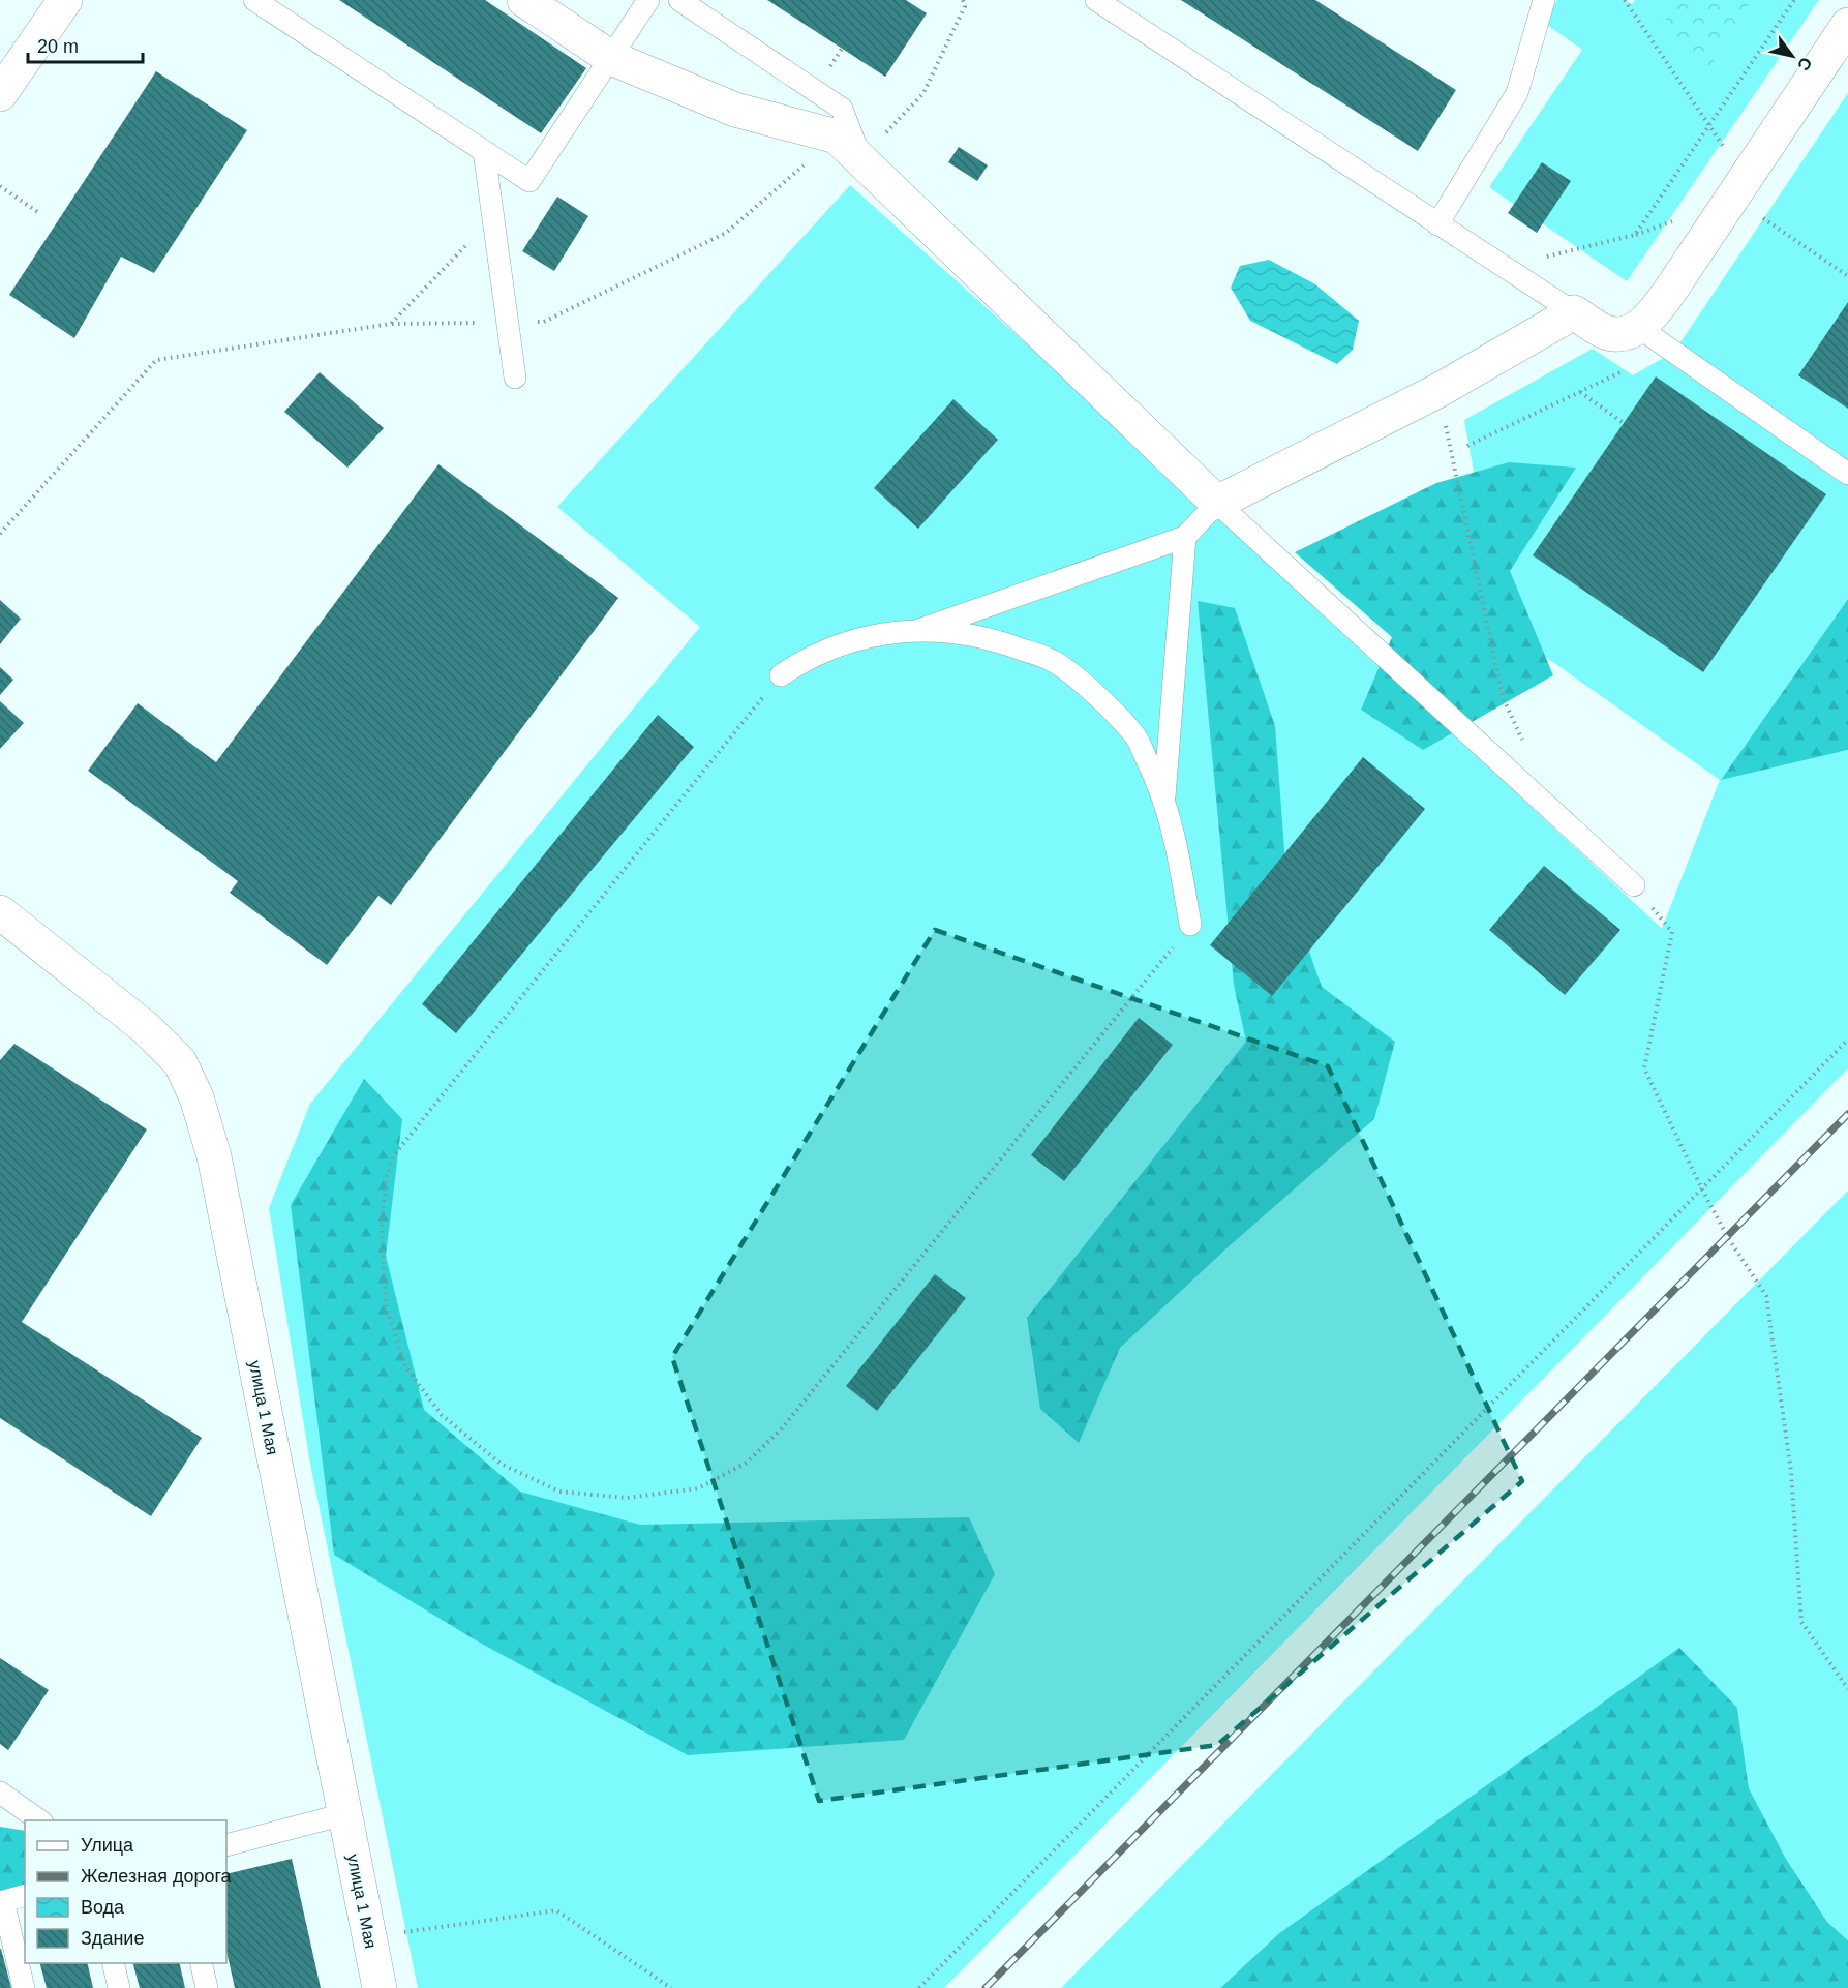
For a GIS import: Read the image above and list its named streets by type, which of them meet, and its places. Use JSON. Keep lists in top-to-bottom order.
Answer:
{
  "streets": {
    "street": ["улица 1 Мая"]
  },
  "legend": [
    "Улица",
    "Железная дорога",
    "Вода",
    "Здание"
  ],
  "scale_bar": "20 m",
  "north": "bottom right"
}
